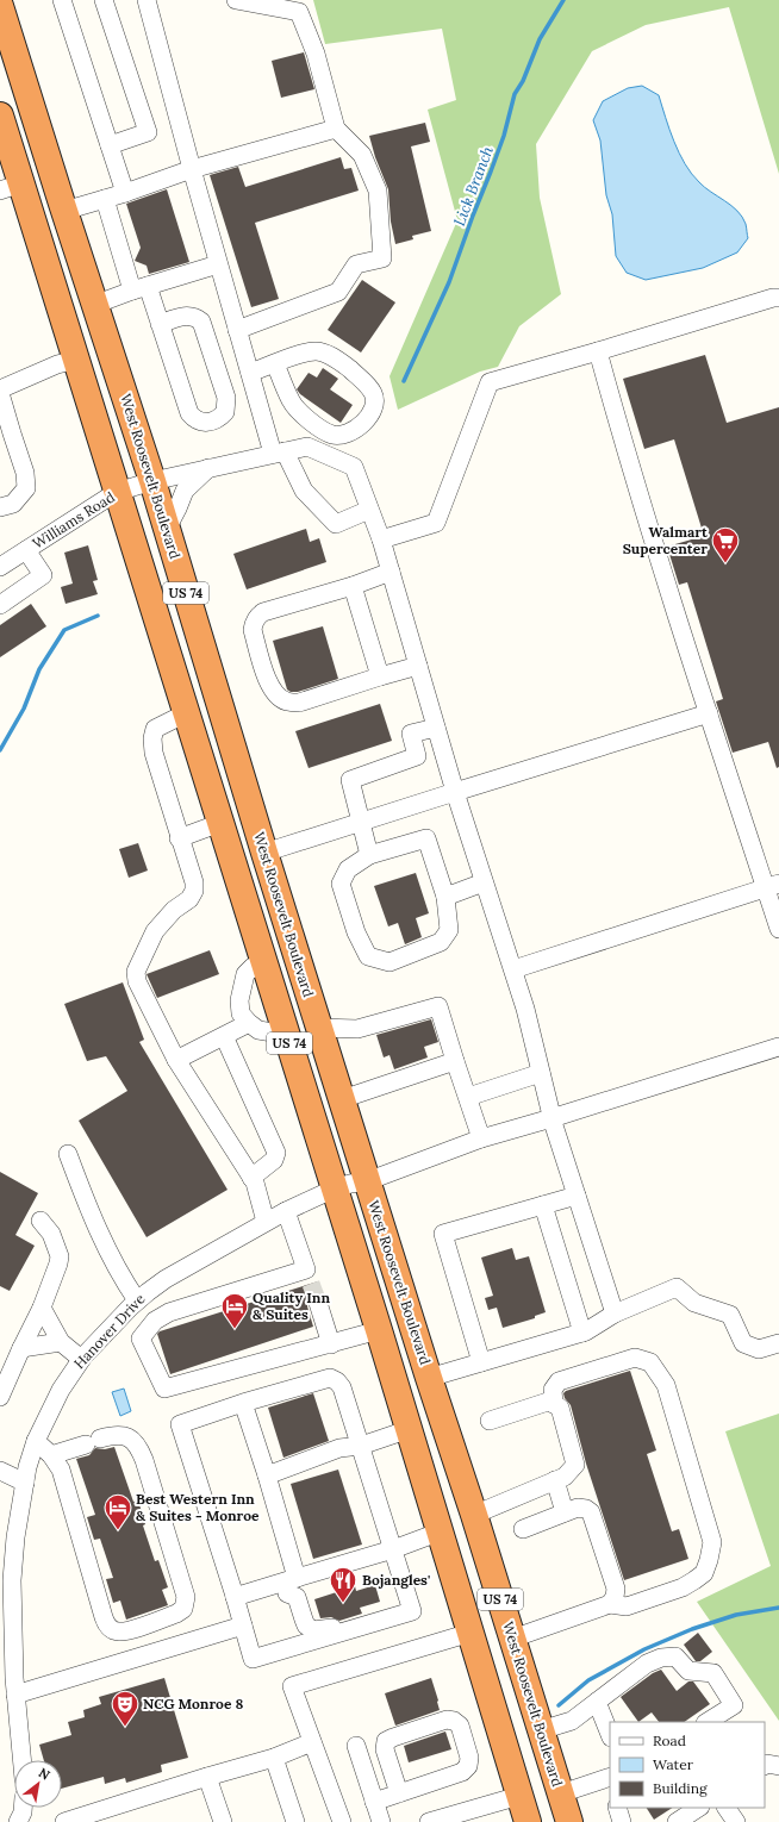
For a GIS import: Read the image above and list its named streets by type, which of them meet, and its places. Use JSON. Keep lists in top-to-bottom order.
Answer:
{
  "streets": {
    "highway": ["West Roosevelt Boulevard", "US 74"],
    "street": ["Williams Road", "Hanover Drive"]
  },
  "crossings": [
    ["West Roosevelt Boulevard", "Williams Road"],
    ["West Roosevelt Boulevard", "Hanover Drive"],
    ["Williams Road", "US 74"],
    ["Williams Road", "Hanover Drive"],
    ["US 74", "Hanover Drive"]
  ],
  "water": ["Lick Branch"],
  "places": {
    "supermarket": ["Walmart Supercenter"],
    "hotel": ["Quality Inn & Suites", "Best Western Inn & Suites - Monroe"],
    "restaurant": ["Bojangles'"],
    "theatre": ["NCG Monroe 8"]
  },
  "legend": ["Road", "Water", "Building"],
  "north": "top right"
}
